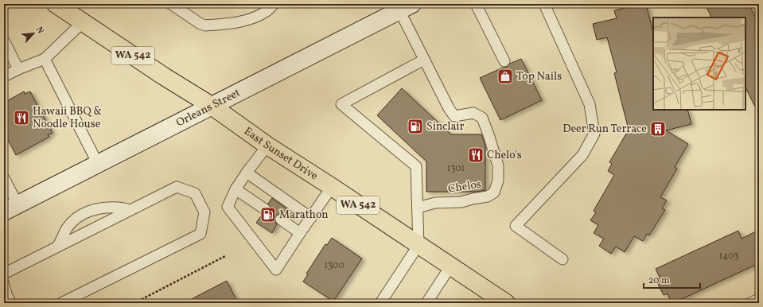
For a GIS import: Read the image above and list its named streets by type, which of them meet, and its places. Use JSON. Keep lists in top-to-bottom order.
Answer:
{
  "streets": {
    "main road": ["WA 542", "Orleans Street", "East Sunset Drive"],
    "lane": ["Chelos"]
  },
  "crossings": [
    ["Orleans Street", "East Sunset Drive"]
  ],
  "places": {
    "shop": ["Top Nails"],
    "restaurant": ["Hawaii BBQ & Noodle House", "Chelo's"],
    "fuel station": ["Sinclair", "Marathon"],
    "building": ["Deer Run Terrace"]
  },
  "house_numbers": ["1301", "1403", "1300"],
  "scale_bar": "20 m",
  "north": "top right"
}
